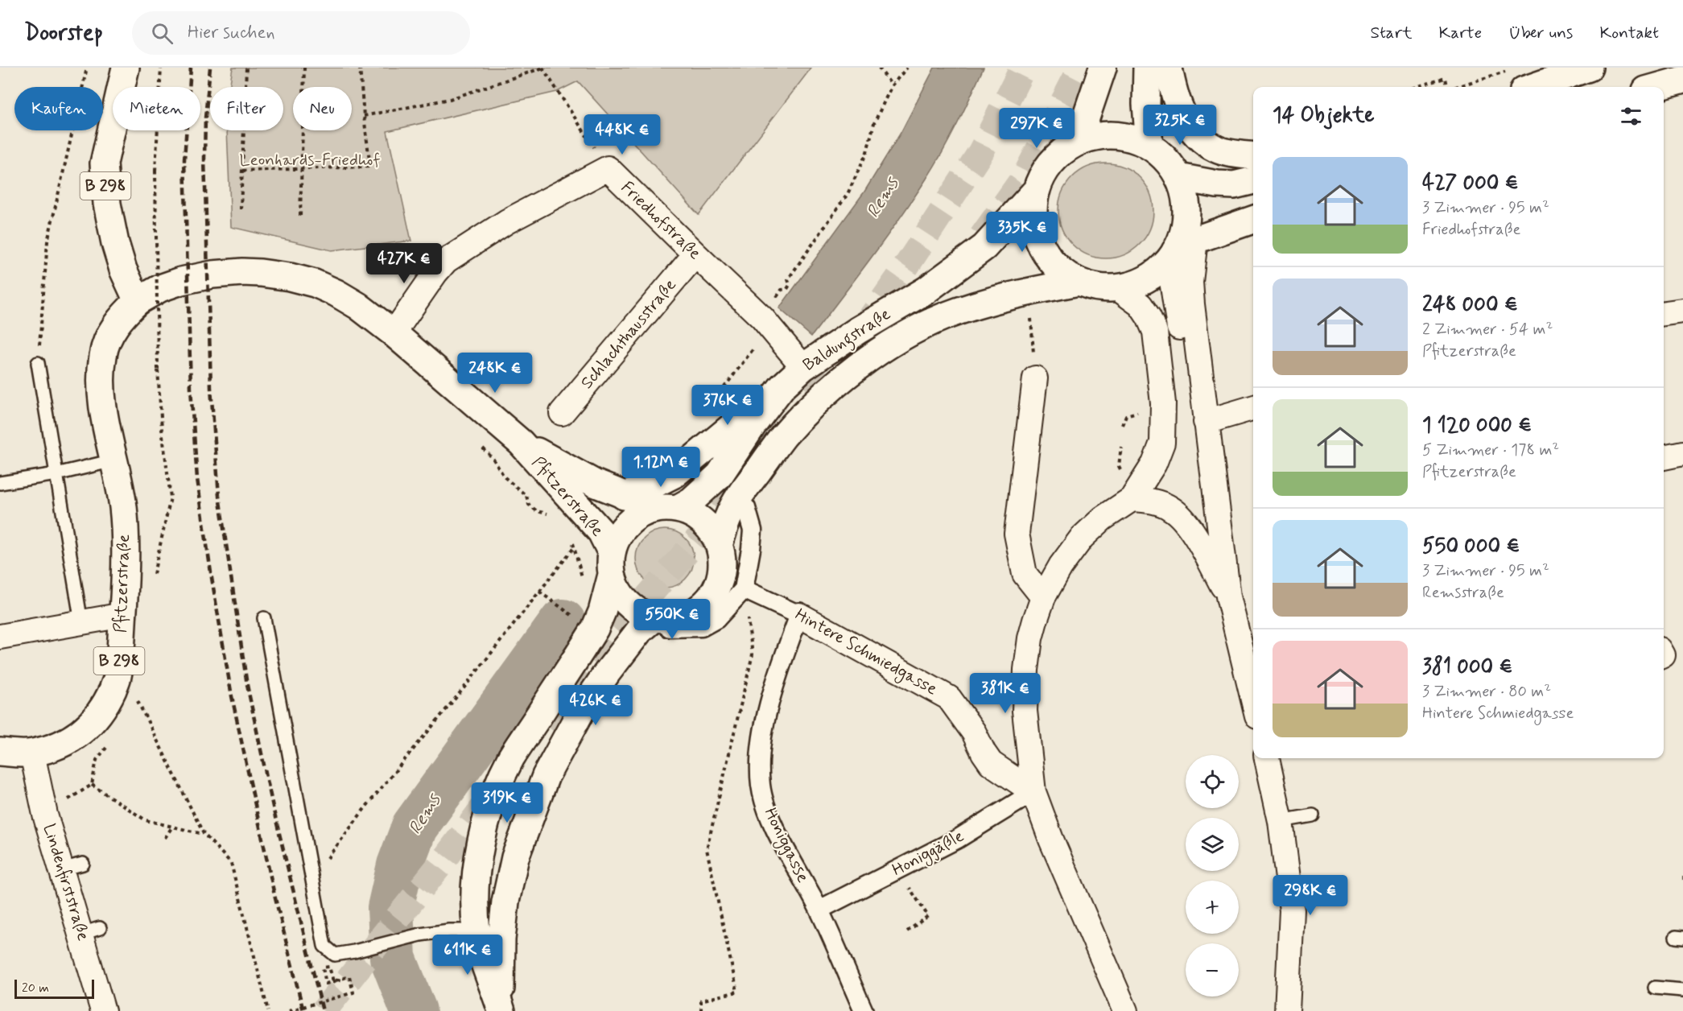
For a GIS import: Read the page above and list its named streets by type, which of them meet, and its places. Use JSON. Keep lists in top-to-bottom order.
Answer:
{
  "streets": {
    "main road": ["B 298", "Baldungstraße", "Pfitzerstraße"],
    "street": [
      "Friedhofstraße",
      "Schlachthausstraße",
      "Hintere Schmiedgasse",
      "Honiggasse",
      "Honiggäßle",
      "Lindenfirststraße"
    ]
  },
  "crossings": [
    ["B 298", "Pfitzerstraße"],
    ["B 298", "Lindenfirststraße"],
    ["Friedhofstraße", "Schlachthausstraße"],
    ["Friedhofstraße", "Baldungstraße"],
    ["Friedhofstraße", "Pfitzerstraße"],
    ["Baldungstraße", "Pfitzerstraße"],
    ["Pfitzerstraße", "Lindenfirststraße"],
    ["Hintere Schmiedgasse", "Honiggasse"],
    ["Hintere Schmiedgasse", "Honiggäßle"],
    ["Honiggasse", "Honiggäßle"]
  ],
  "water": ["Rems"],
  "parks": ["Leonhards-Friedhof"],
  "scale_bar": "20 m",
  "page": {
    "header": "Doorstep",
    "search": "Hier suchen",
    "nav": [
      "Start",
      "Karte",
      "Über uns",
      "Kontakt"
    ],
    "chip": [
      "Kaufen",
      "Mieten",
      "Filter",
      "Neu"
    ],
    "heading": "14 Objekte",
    "price": [
      "325K €",
      "297K €",
      "448K €",
      "335K €",
      "427K €",
      "248K €",
      "376K €",
      "1.12M €",
      "550K €",
      "381K €",
      "426K €",
      "319K €",
      "298K €",
      "611K €"
    ],
    "list": [
      {
        "name": "427 000 €",
        "note": "3 Zimmer · 95 m² · Friedhofstraße"
      },
      {
        "name": "248 000 €",
        "note": "2 Zimmer · 54 m² · Pfitzerstraße"
      },
      {
        "name": "1 120 000 €",
        "note": "5 Zimmer · 178 m² · Pfitzerstraße"
      },
      {
        "name": "550 000 €",
        "note": "3 Zimmer · 95 m² · Remsstraße"
      },
      {
        "name": "381 000 €",
        "note": "3 Zimmer · 80 m² · Hintere Schmiedgasse"
      }
    ],
    "map_buttons": ["+", "−"],
    "scale": "20 m"
  }
}
